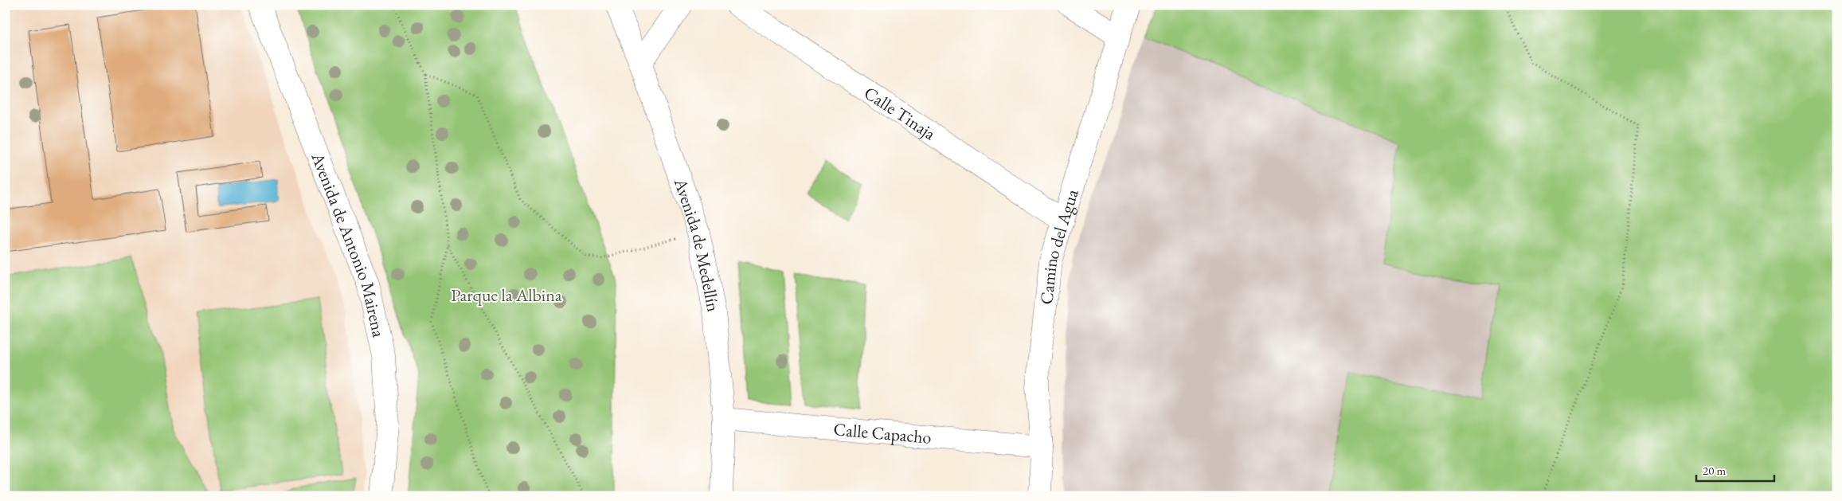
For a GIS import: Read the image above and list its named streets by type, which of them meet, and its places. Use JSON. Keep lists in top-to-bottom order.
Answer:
{
  "streets": {
    "street": [
      "Calle Tinaja",
      "Avenida de Antonio Mairena",
      "Avenida de Medellín",
      "Camino del Agua",
      "Calle Capacho"
    ]
  },
  "crossings": [
    ["Calle Tinaja", "Camino del Agua"],
    ["Avenida de Medellín", "Calle Capacho"],
    ["Camino del Agua", "Calle Capacho"]
  ],
  "parks": ["Parque la Albina"],
  "scale_bar": "20 m"
}
